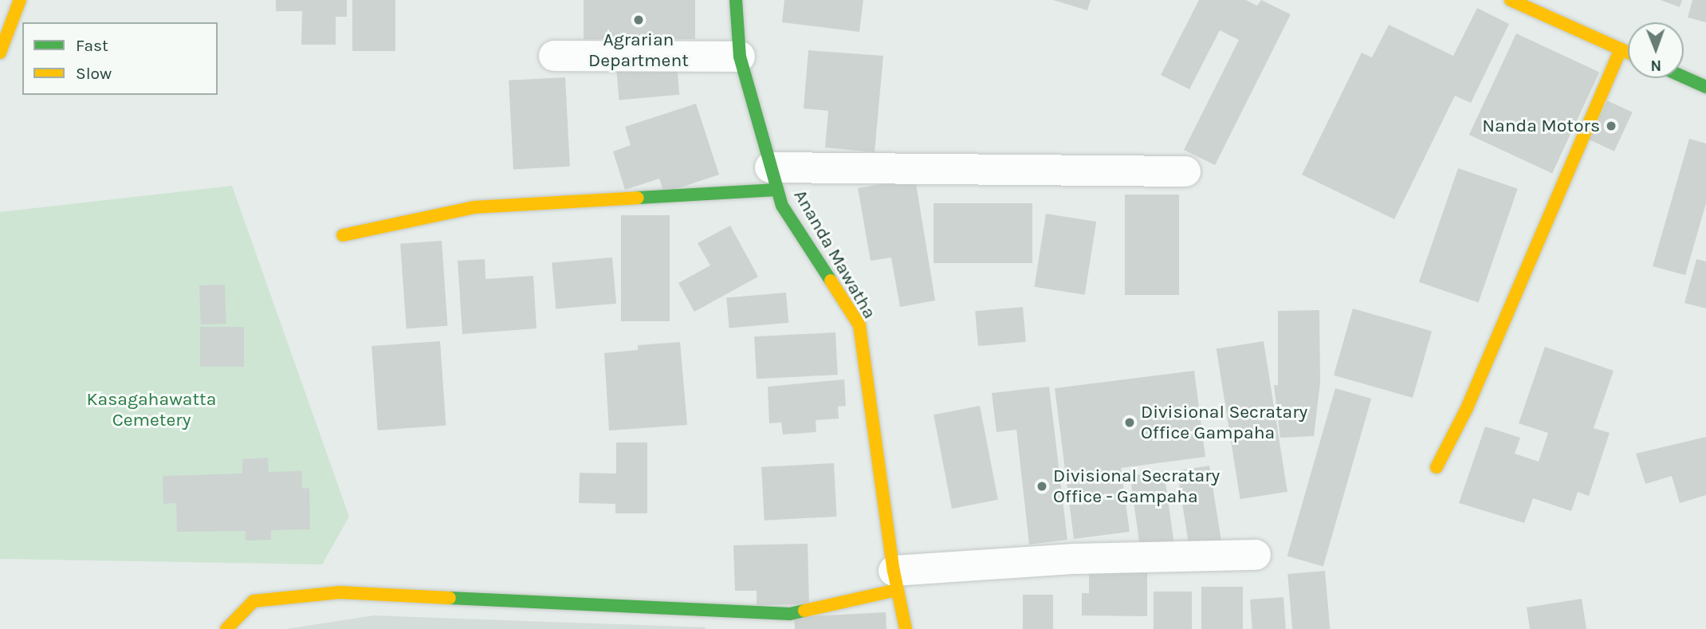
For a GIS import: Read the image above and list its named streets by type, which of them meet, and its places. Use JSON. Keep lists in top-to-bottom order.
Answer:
{
  "streets": {
    "street": ["Ananda Mawatha"]
  },
  "parks": ["Kasagahawatta Cemetery"],
  "places": [
    "Agrarian Department",
    "Nanda Motors",
    "Divisional Secratary Office Gampaha",
    "Divisional Secratary Office - Gampaha"
  ],
  "legend": ["Fast", "Slow"],
  "north": "bottom"
}
